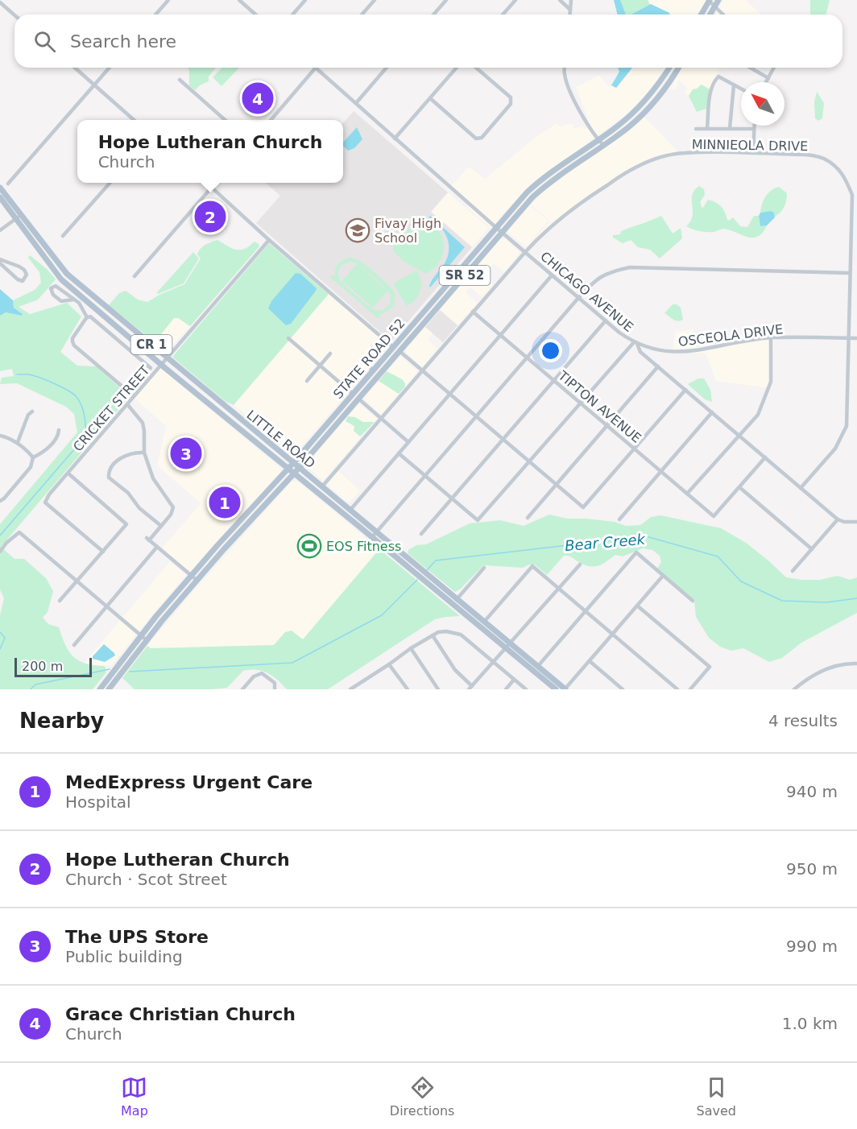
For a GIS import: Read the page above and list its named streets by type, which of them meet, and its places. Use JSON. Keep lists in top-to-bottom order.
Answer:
{
  "streets": {
    "main road": [
      "SR 52",
      "CR 1",
      "STATE ROAD 52",
      "LITTLE ROAD"
    ],
    "street": [
      "MINNIEOLA DRIVE",
      "CHICAGO AVENUE",
      "OSCEOLA DRIVE",
      "TIPTON AVENUE",
      "CRICKET STREET"
    ]
  },
  "crossings": [
    ["MINNIEOLA DRIVE", "CHICAGO AVENUE"],
    ["MINNIEOLA DRIVE", "OSCEOLA DRIVE"],
    ["MINNIEOLA DRIVE", "TIPTON AVENUE"],
    ["MINNIEOLA DRIVE", "LITTLE ROAD"],
    ["CHICAGO AVENUE", "OSCEOLA DRIVE"],
    ["CHICAGO AVENUE", "STATE ROAD 52"],
    ["STATE ROAD 52", "LITTLE ROAD"],
    ["CRICKET STREET", "LITTLE ROAD"]
  ],
  "water": ["Bear Creek"],
  "places": {
    "school or university": ["Fivay High School"],
    "sports": ["EOS Fitness"]
  },
  "scale_bar": "200 m",
  "north": "top left",
  "page": {
    "search": "Search here",
    "pins": [
      "4",
      "2",
      "3",
      "1"
    ],
    "popup": ["Hope Lutheran Church", "Church"],
    "scale": "200 m",
    "heading": ["Nearby", "4 results"],
    "list": [
      {
        "mark": "1",
        "name": "MedExpress Urgent Care",
        "note": "Hospital",
        "value": "940 m"
      },
      {
        "mark": "2",
        "name": "Hope Lutheran Church",
        "note": "Church · Scot Street",
        "value": "950 m"
      },
      {
        "mark": "3",
        "name": "The UPS Store",
        "note": "Public building",
        "value": "990 m"
      },
      {
        "mark": "4",
        "name": "Grace Christian Church",
        "note": "Church",
        "value": "1.0 km"
      }
    ],
    "nav": ["Map", "Directions", "Saved"]
  }
}
